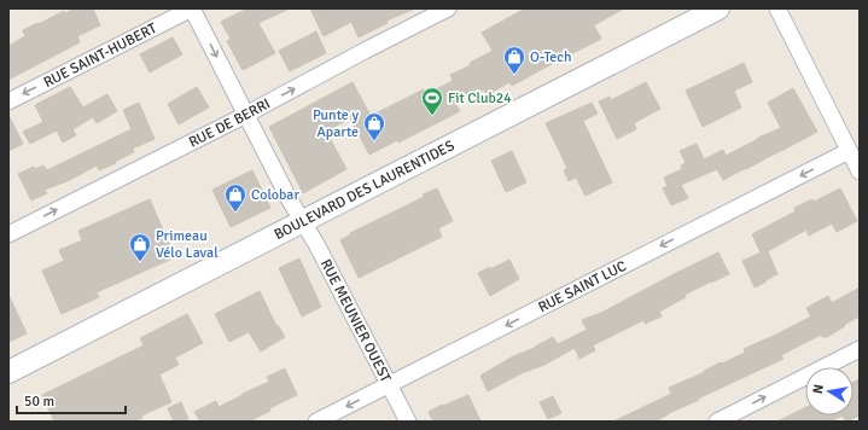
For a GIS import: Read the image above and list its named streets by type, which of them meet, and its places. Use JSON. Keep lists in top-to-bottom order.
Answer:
{
  "streets": {
    "main road": ["BOULEVARD DES LAURENTIDES"],
    "street": [
      "RUE SAINT-HUBERT",
      "RUE DE BERRI",
      "RUE SAINT LUC",
      "RUE MEUNIER OUEST"
    ]
  },
  "crossings": [
    ["RUE SAINT-HUBERT", "RUE MEUNIER OUEST"],
    ["RUE DE BERRI", "RUE MEUNIER OUEST"],
    ["BOULEVARD DES LAURENTIDES", "RUE MEUNIER OUEST"],
    ["RUE SAINT LUC", "RUE MEUNIER OUEST"]
  ],
  "one_way": ["RUE SAINT-HUBERT", "RUE DE BERRI", "RUE SAINT LUC"],
  "places": {
    "shop": [
      "O-Tech",
      "Punte y Aparte",
      "Colobar",
      "Primeau Vélo Laval"
    ],
    "sports": ["Fit Club24"]
  },
  "scale_bar": "50 m",
  "north": "left"
}
